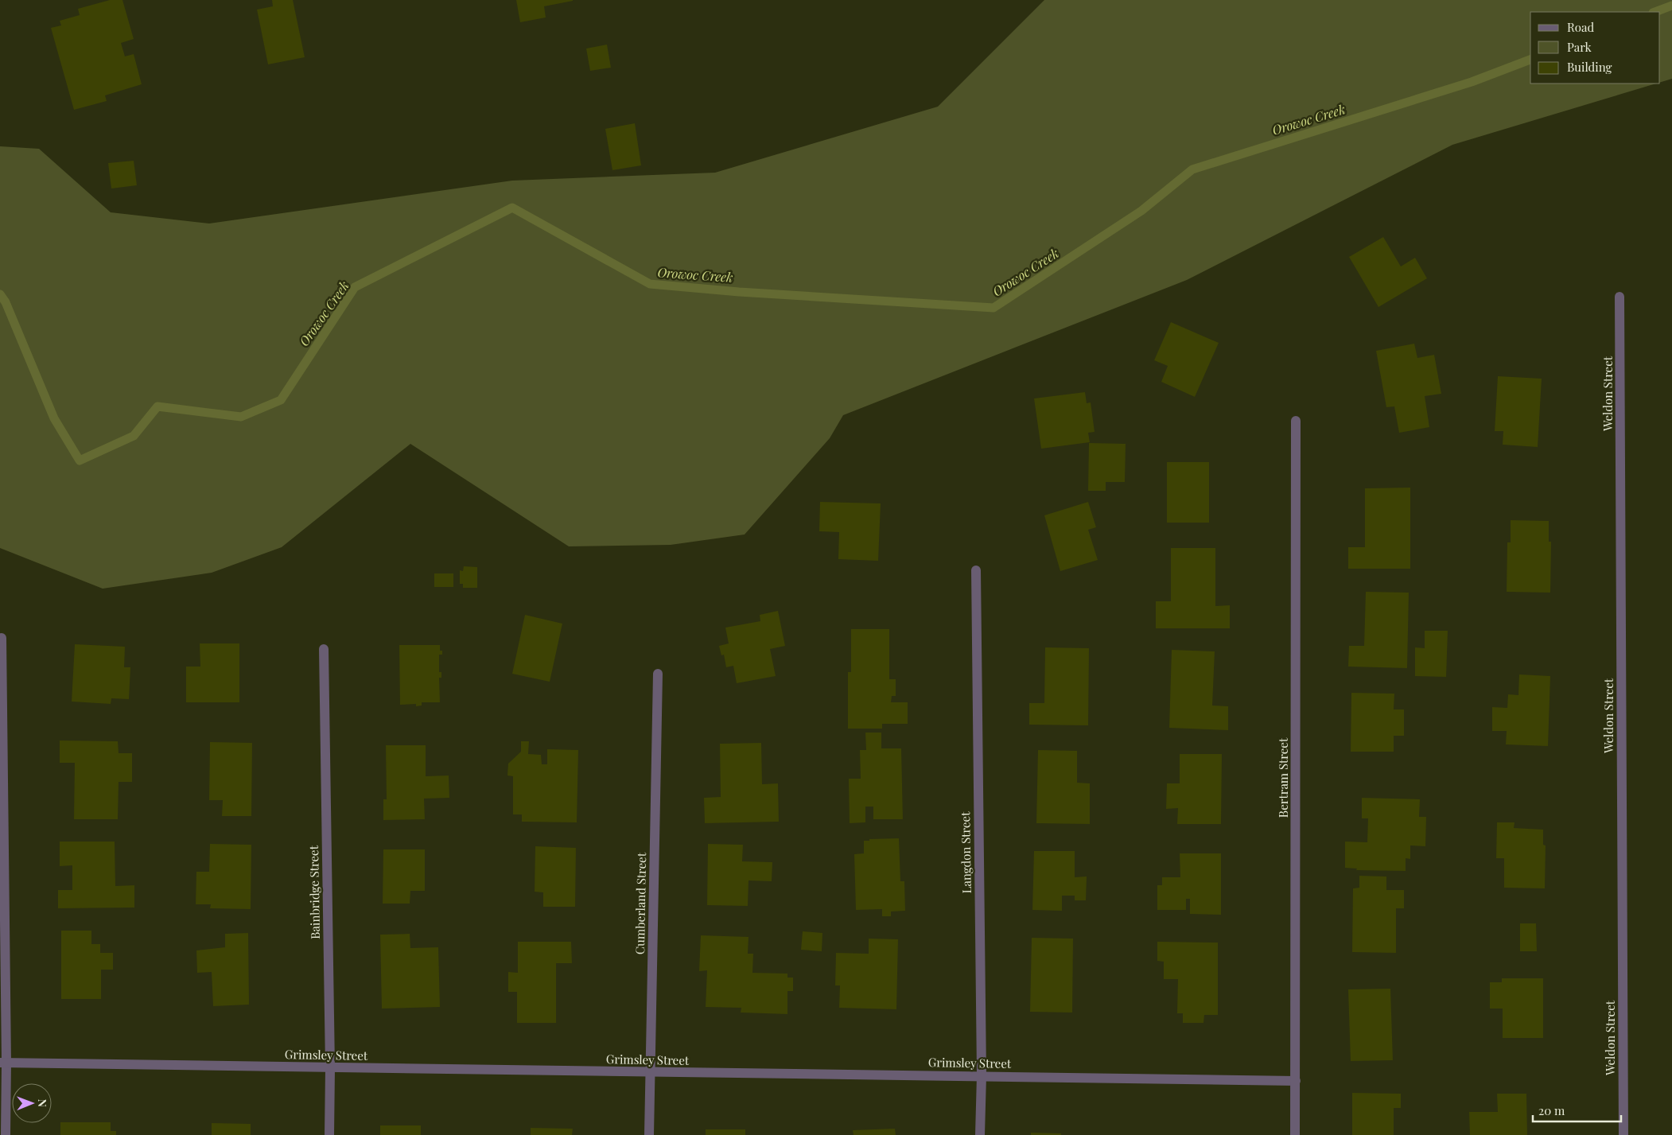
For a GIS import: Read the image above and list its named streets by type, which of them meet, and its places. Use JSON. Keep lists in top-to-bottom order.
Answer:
{
  "streets": {
    "street": [
      "Weldon Street",
      "Bertram Street",
      "Langdon Street",
      "Bainbridge Street",
      "Cumberland Street",
      "Grimsley Street"
    ]
  },
  "crossings": [
    ["Bertram Street", "Grimsley Street"],
    ["Langdon Street", "Grimsley Street"],
    ["Bainbridge Street", "Grimsley Street"],
    ["Cumberland Street", "Grimsley Street"]
  ],
  "water": ["Orowoc Creek"],
  "legend": ["Road", "Park", "Building"],
  "scale_bar": "20 m",
  "north": "right"
}
